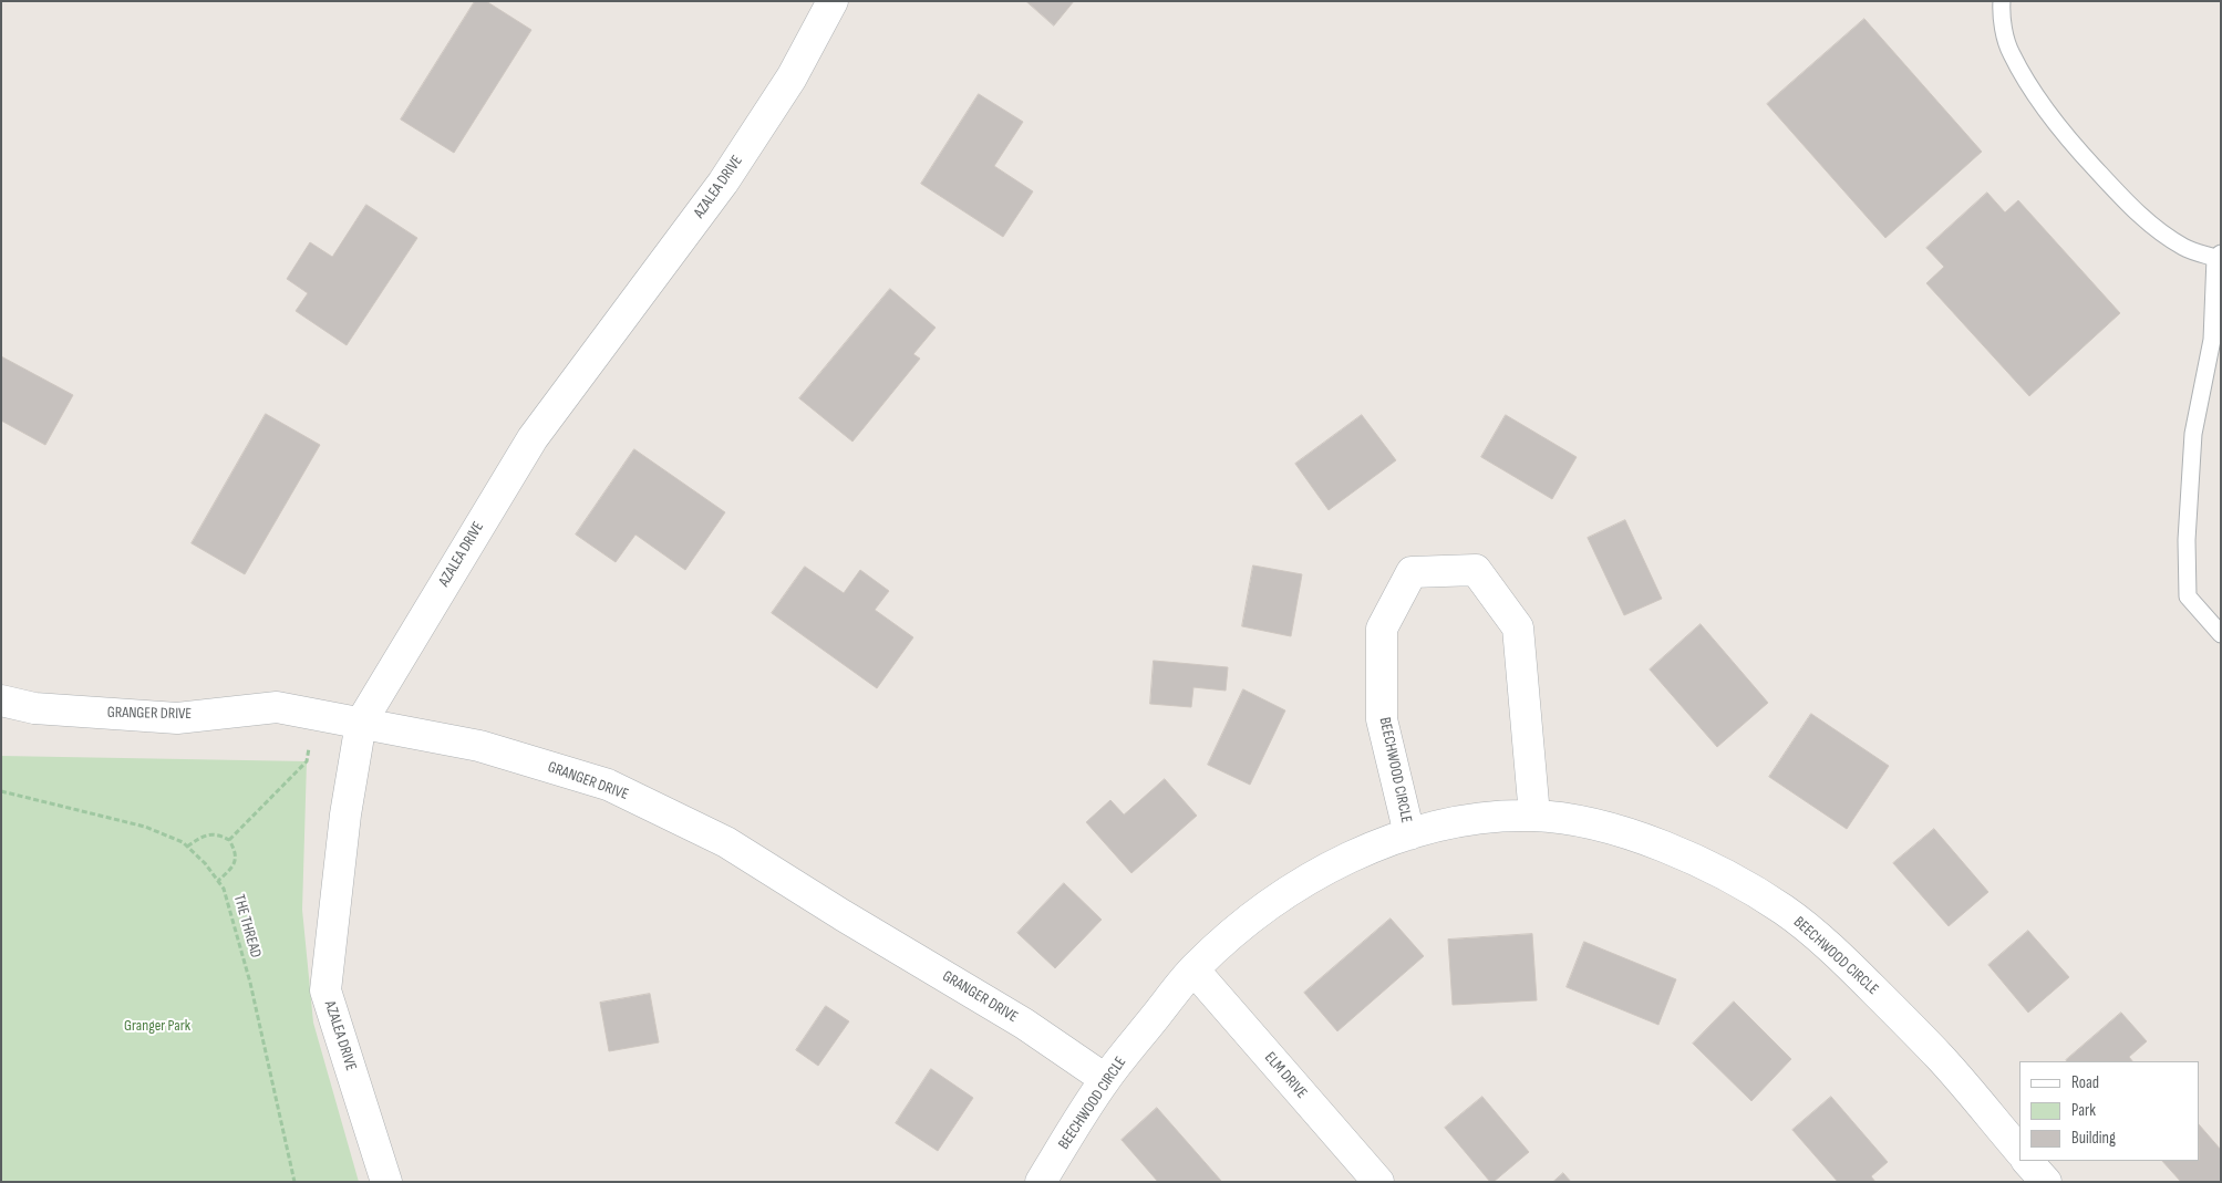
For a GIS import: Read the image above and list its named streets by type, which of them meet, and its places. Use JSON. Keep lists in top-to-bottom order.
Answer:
{
  "streets": {
    "street": [
      "AZALEA DRIVE",
      "GRANGER DRIVE",
      "BEECHWOOD CIRCLE",
      "ELM DRIVE"
    ],
    "path": ["THE THREAD"]
  },
  "crossings": [
    ["AZALEA DRIVE", "GRANGER DRIVE"],
    ["GRANGER DRIVE", "BEECHWOOD CIRCLE"],
    ["BEECHWOOD CIRCLE", "ELM DRIVE"]
  ],
  "parks": ["Granger Park"],
  "legend": ["Road", "Park", "Building"]
}
